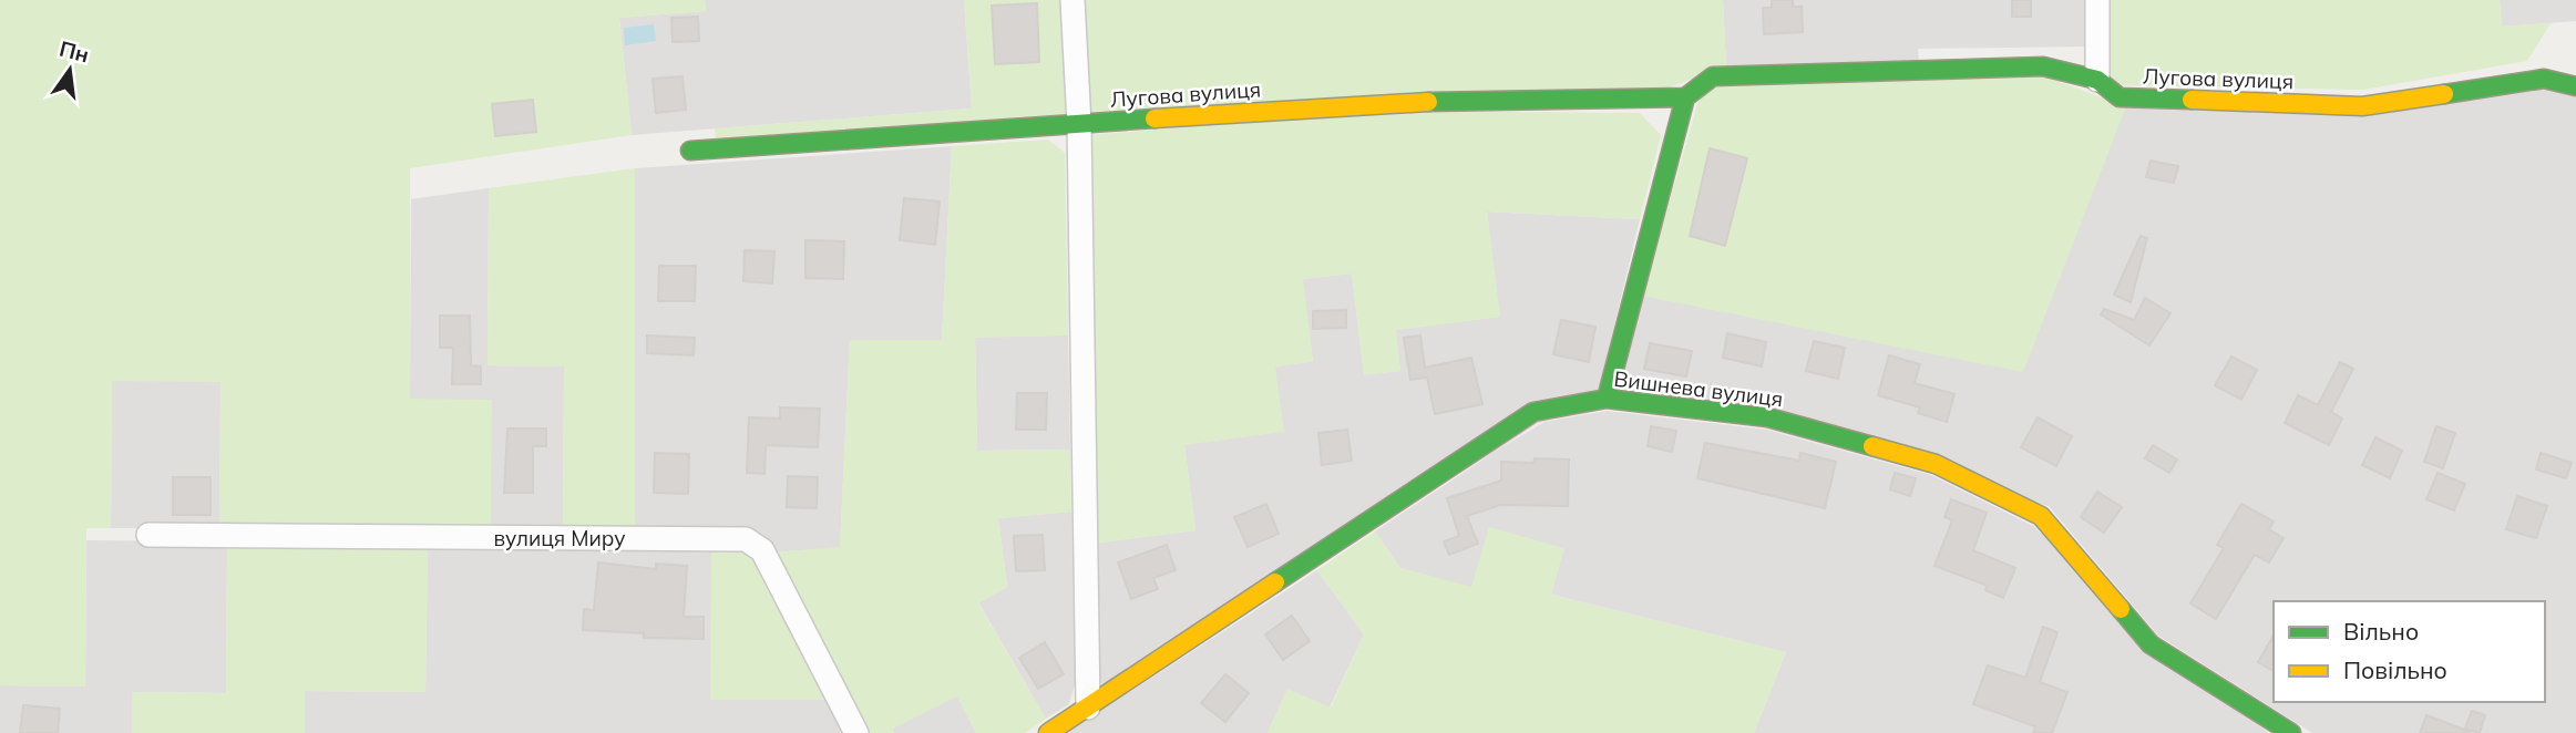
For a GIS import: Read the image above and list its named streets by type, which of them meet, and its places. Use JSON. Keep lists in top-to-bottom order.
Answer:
{
  "streets": {
    "street": ["Лугова вулиця", "Вишнева вулиця", "вулиця Миру"]
  },
  "legend": ["Вільно", "Повільно"],
  "north": "top"
}
